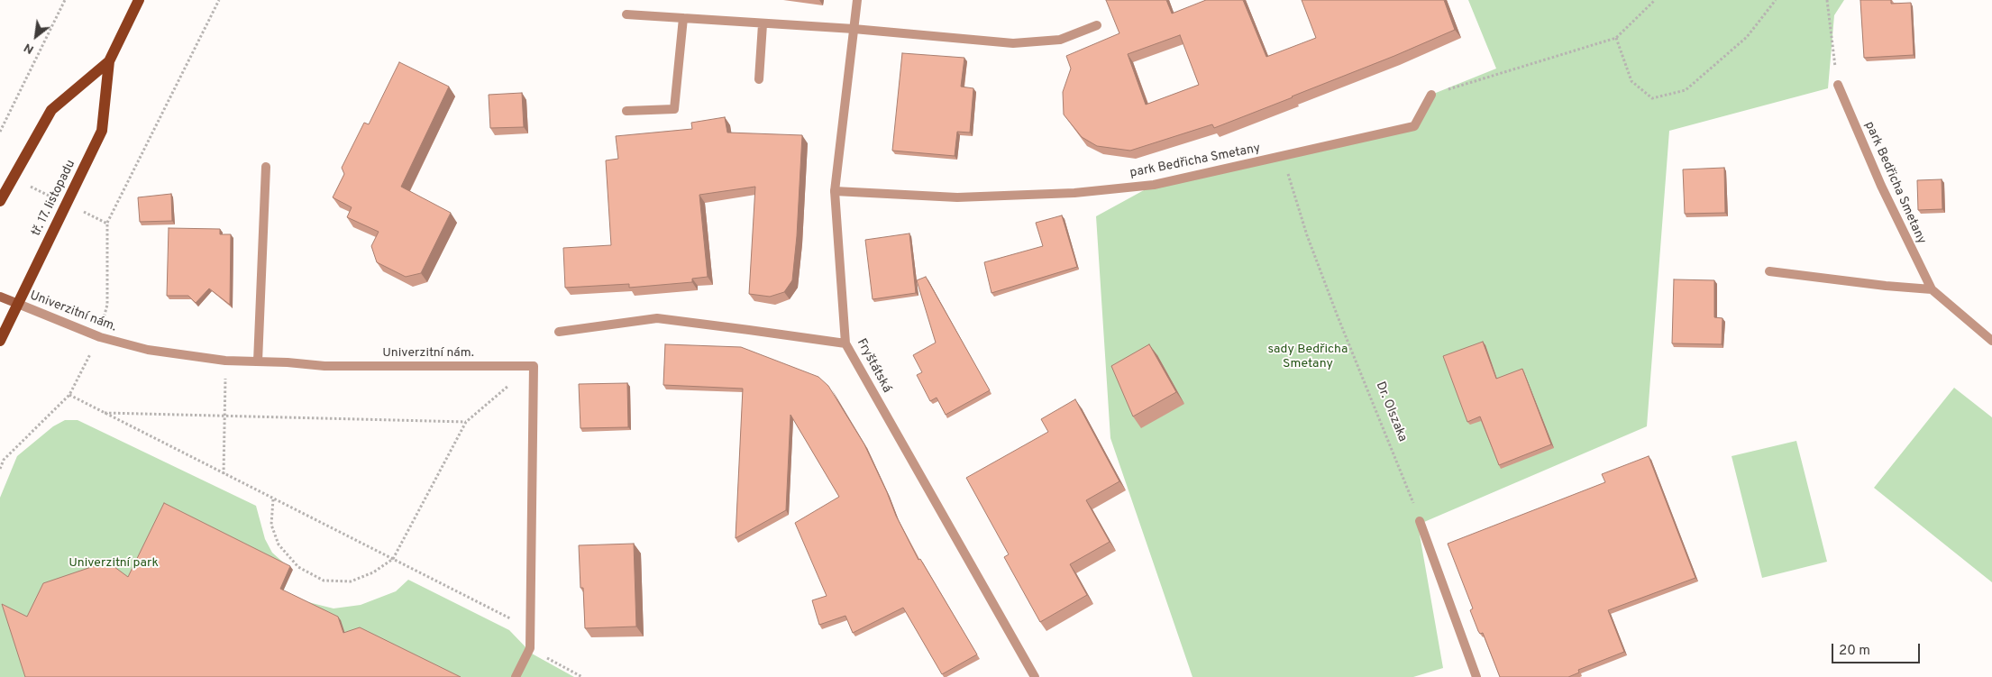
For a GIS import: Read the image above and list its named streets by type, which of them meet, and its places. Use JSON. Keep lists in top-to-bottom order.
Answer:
{
  "streets": {
    "main road": ["tř. 17. listopadu"],
    "street": ["park Bedřicha Smetany", "Univerzitní nám.", "Fryštátská"],
    "path": ["Dr. Olszaka"]
  },
  "crossings": [
    ["park Bedřicha Smetany", "Fryštátská"],
    ["park Bedřicha Smetany", "Dr. Olszaka"],
    ["tř. 17. listopadu", "Univerzitní nám."]
  ],
  "parks": ["sady Bedřicha Smetany", "Univerzitní park"],
  "scale_bar": "20 m",
  "north": "bottom left"
}
